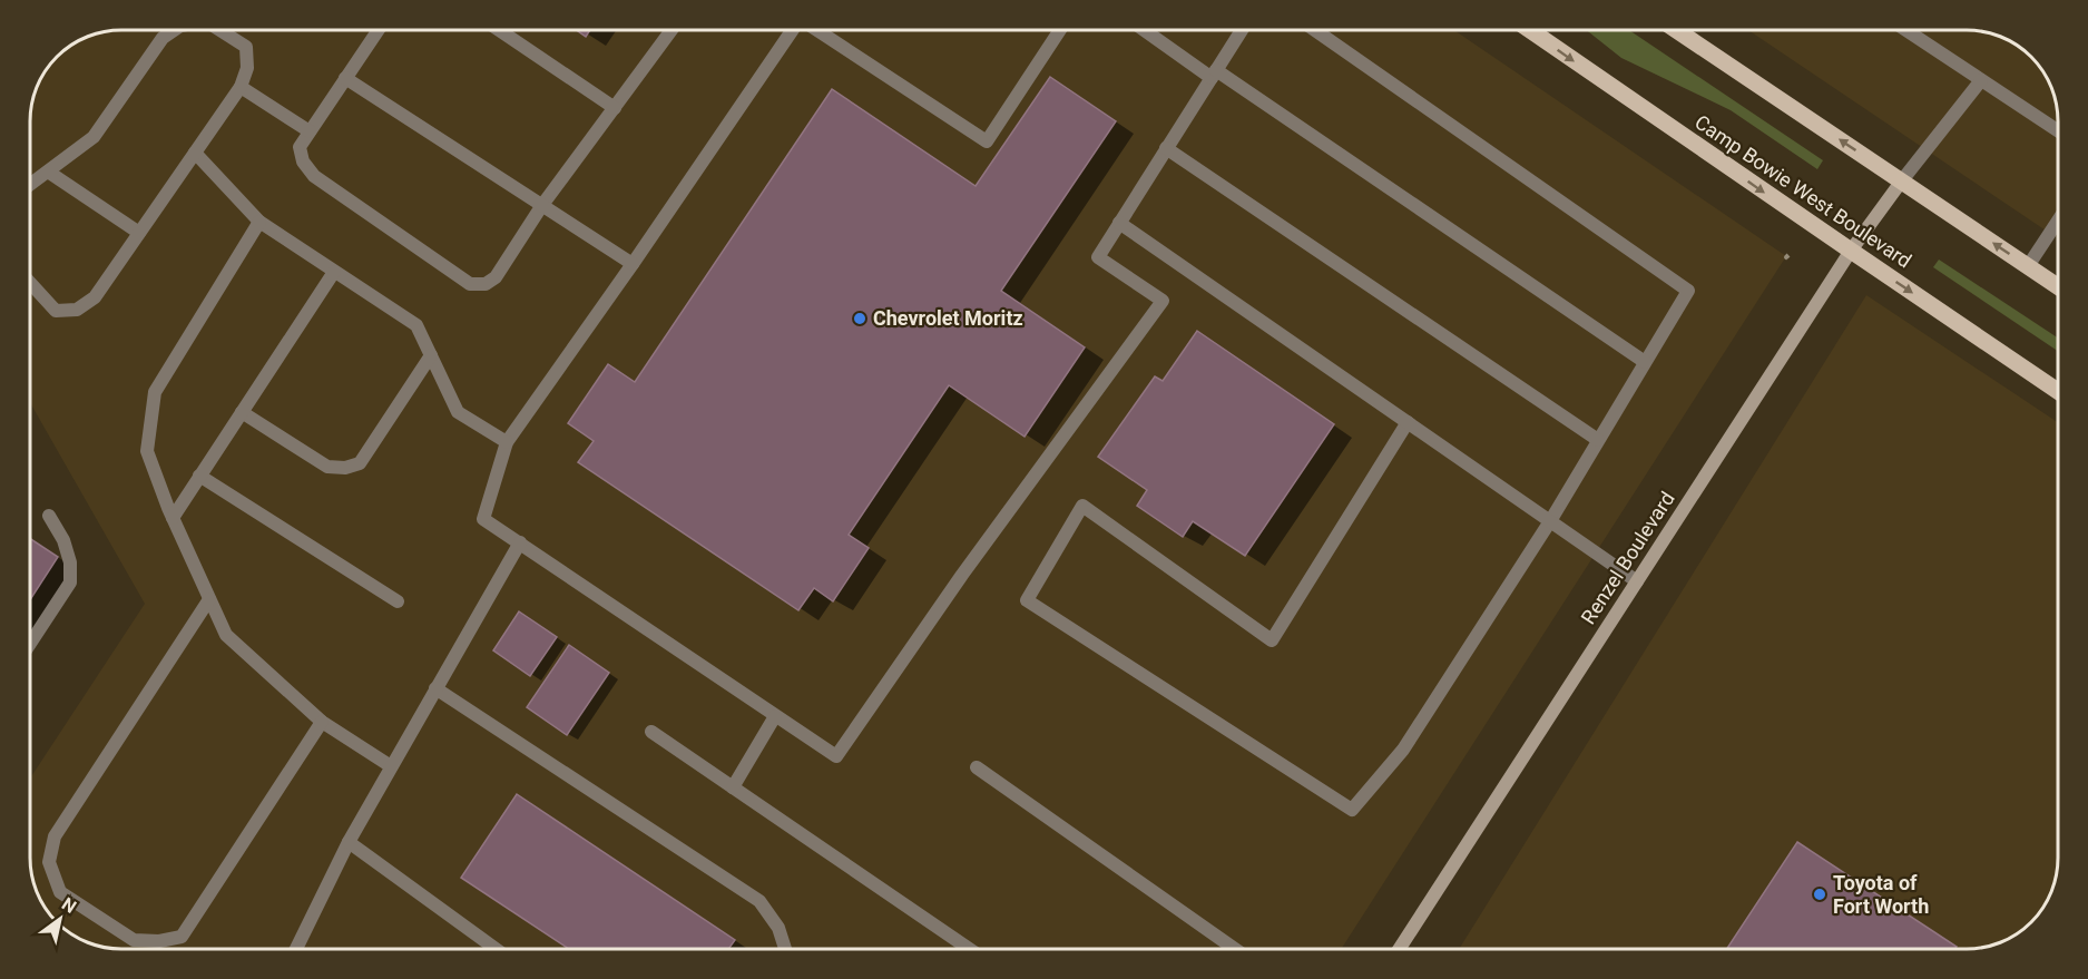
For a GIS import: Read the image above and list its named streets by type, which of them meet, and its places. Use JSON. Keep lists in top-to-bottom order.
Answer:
{
  "streets": {
    "main road": ["Camp Bowie West Boulevard"],
    "street": ["Renzel Boulevard"]
  },
  "crossings": [
    ["Camp Bowie West Boulevard", "Renzel Boulevard"]
  ],
  "places": ["Chevrolet Moritz", "Toyota of Fort Worth"],
  "north": "top right"
}
